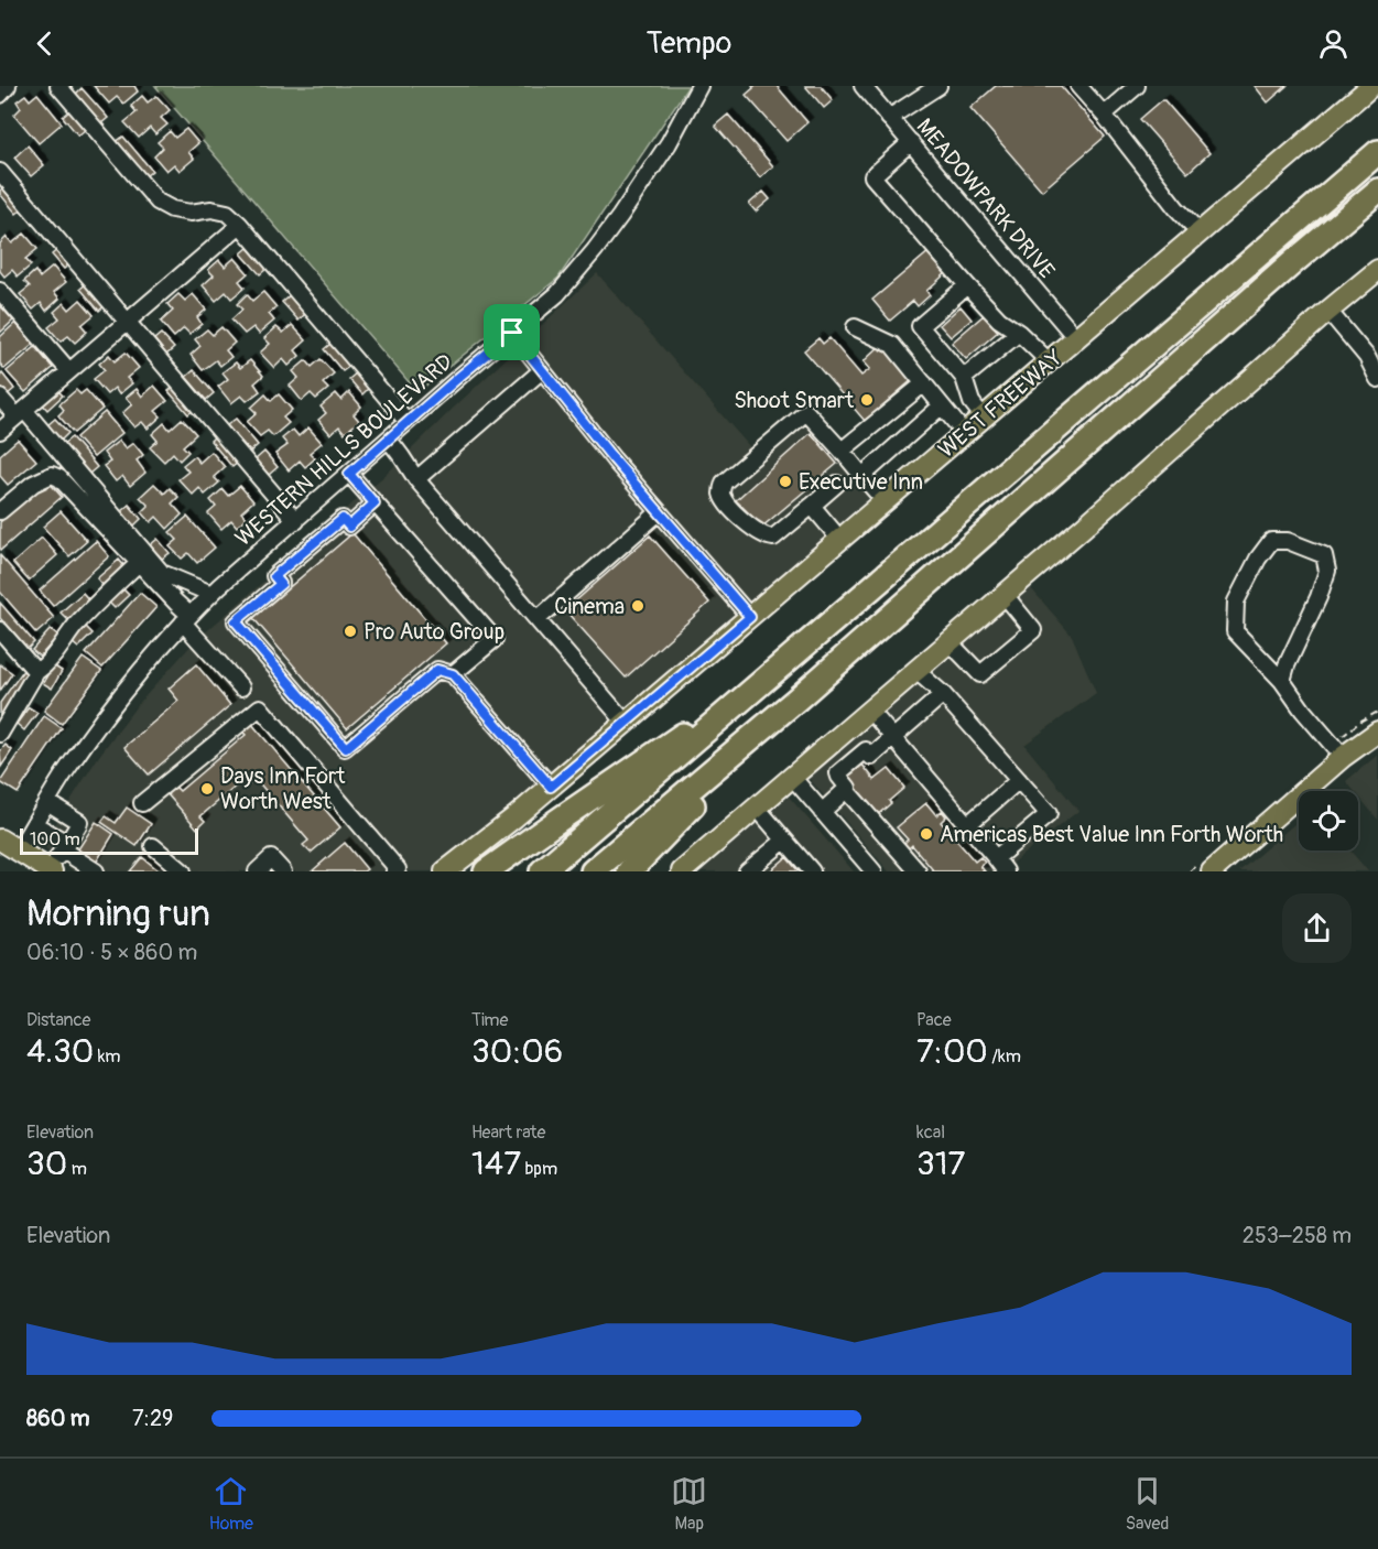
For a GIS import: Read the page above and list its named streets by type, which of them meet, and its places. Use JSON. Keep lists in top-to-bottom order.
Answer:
{
  "streets": {
    "main road": ["WEST FREEWAY"],
    "street": ["MEADOWPARK DRIVE", "WESTERN HILLS BOULEVARD"]
  },
  "crossings": [
    ["MEADOWPARK DRIVE", "WEST FREEWAY"]
  ],
  "places": [
    "Shoot Smart",
    "Executive Inn",
    "Cinema",
    "Pro Auto Group",
    "Days Inn Fort Worth West",
    "Americas Best Value Inn Forth Worth"
  ],
  "scale_bar": "100 m",
  "page": {
    "header": "Tempo",
    "scale": "100 m",
    "heading": ["Morning run", "06:10 · 5 × 860 m"],
    "stats": [
      ["Distance", "4.30 km"],
      ["Time", "30:06"],
      ["Pace", "7:00 /km"],
      ["Elevation", "30 m"],
      ["Heart rate", "147 bpm"],
      ["kcal", "317"]
    ],
    "chart": ["Elevation", "253–258 m"],
    "list": [
      {
        "name": "860 m",
        "note": "7:29"
      }
    ],
    "tabs": ["Home", "Map", "Saved"]
  }
}
